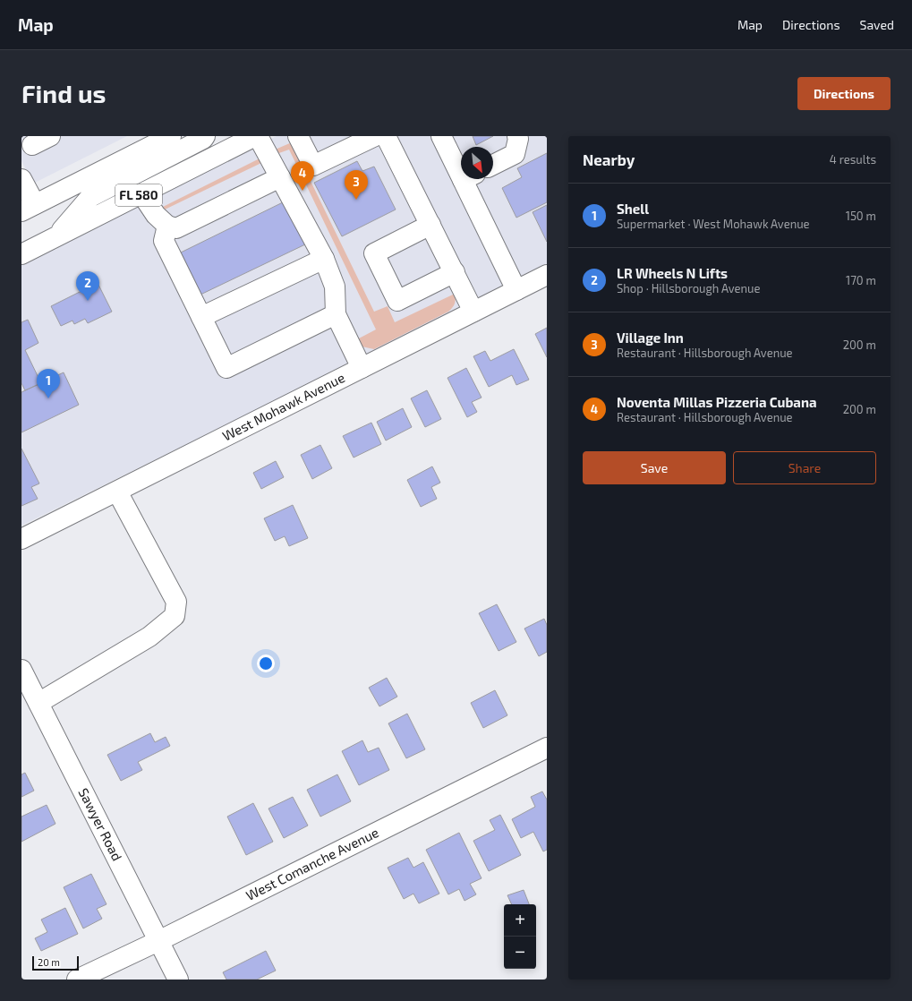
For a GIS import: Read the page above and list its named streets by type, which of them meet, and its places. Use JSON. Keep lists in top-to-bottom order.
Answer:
{
  "streets": {
    "street": [
      "FL 580",
      "West Mohawk Avenue",
      "Sawyer Road",
      "West Comanche Avenue"
    ]
  },
  "crossings": [
    ["Sawyer Road", "West Comanche Avenue"]
  ],
  "scale_bar": "20 m",
  "north": "bottom right",
  "page": {
    "header": "Map",
    "nav": ["Map", "Directions", "Saved"],
    "buttons": [
      "Directions",
      ["Save", "Share"]
    ],
    "title": "Find us",
    "heading": ["Nearby", "4 results"],
    "pins": [
      "4",
      "3",
      "2",
      "1"
    ],
    "list": [
      {
        "mark": "1",
        "name": "Shell",
        "note": "Supermarket · West Mohawk Avenue",
        "value": "150 m"
      },
      {
        "mark": "2",
        "name": "LR Wheels N Lifts",
        "note": "Shop · Hillsborough Avenue",
        "value": "170 m"
      },
      {
        "mark": "3",
        "name": "Village Inn",
        "note": "Restaurant · Hillsborough Avenue",
        "value": "200 m"
      },
      {
        "mark": "4",
        "name": "Noventa Millas Pizzeria Cubana",
        "note": "Restaurant · Hillsborough Avenue",
        "value": "200 m"
      }
    ],
    "map_buttons": ["+", "−"],
    "scale": "20 m"
  }
}
